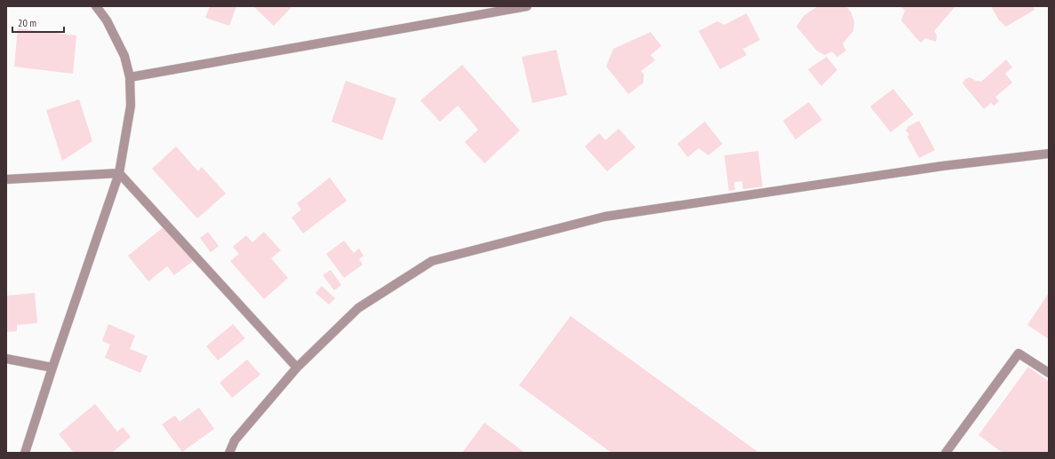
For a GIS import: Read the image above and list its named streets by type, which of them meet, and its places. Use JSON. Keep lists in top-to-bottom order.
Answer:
{
  "scale_bar": "20 m"
}
